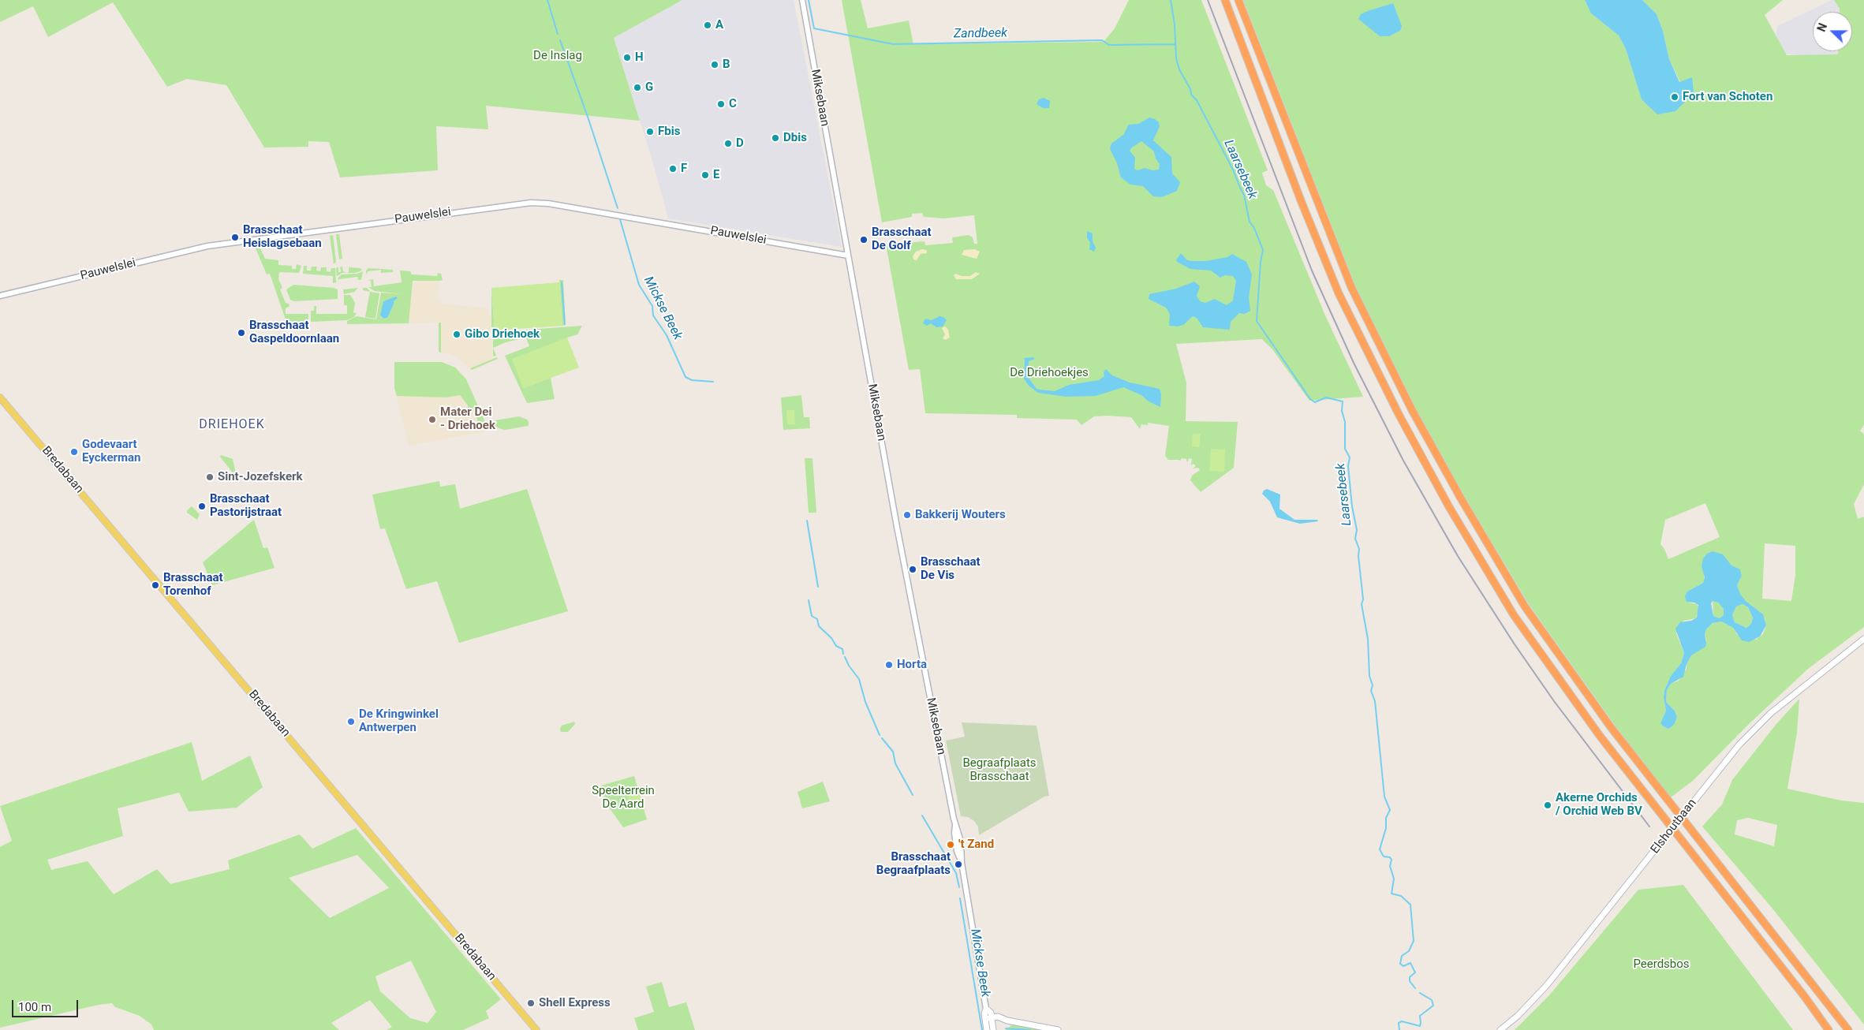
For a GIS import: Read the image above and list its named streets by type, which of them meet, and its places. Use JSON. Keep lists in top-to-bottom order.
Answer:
{
  "streets": {
    "main road": ["Miksebaan", "Bredabaan", "Elshoutbaan"],
    "street": ["Pauwelslei"]
  },
  "crossings": [
    ["Miksebaan", "Pauwelslei"]
  ],
  "districts": ["DRIEHOEK"],
  "water": ["Zandbeek", "Laarsebeek", "Mickse Beek"],
  "parks": [
    "De Inslag",
    "De Driehoekjes",
    "Begraafplaats Brasschaat",
    "Speelterrein De Aard",
    "Peerdsbos"
  ],
  "places": [
    "A",
    "H",
    "B",
    "G",
    "Fort van Schoten",
    "C",
    "Fbis",
    "Dbis",
    "D",
    "F",
    "E",
    "Brasschaat Heislagsebaan",
    "Brasschaat De Golf",
    "Brasschaat Gaspeldoornlaan",
    "Gibo Driehoek",
    "Mater Dei - Driehoek",
    "Godevaart Eyckerman",
    "Sint-Jozefskerk",
    "Brasschaat Pastorijstraat",
    "Bakkerij Wouters",
    "Brasschaat De Vis",
    "Brasschaat Torenhof",
    "Horta",
    "De Kringwinkel Antwerpen",
    "Akerne Orchids / Orchid Web BV",
    "'t Zand",
    "Brasschaat Begraafplaats",
    "Shell Express"
  ],
  "scale_bar": "100 m",
  "north": "left"
}
